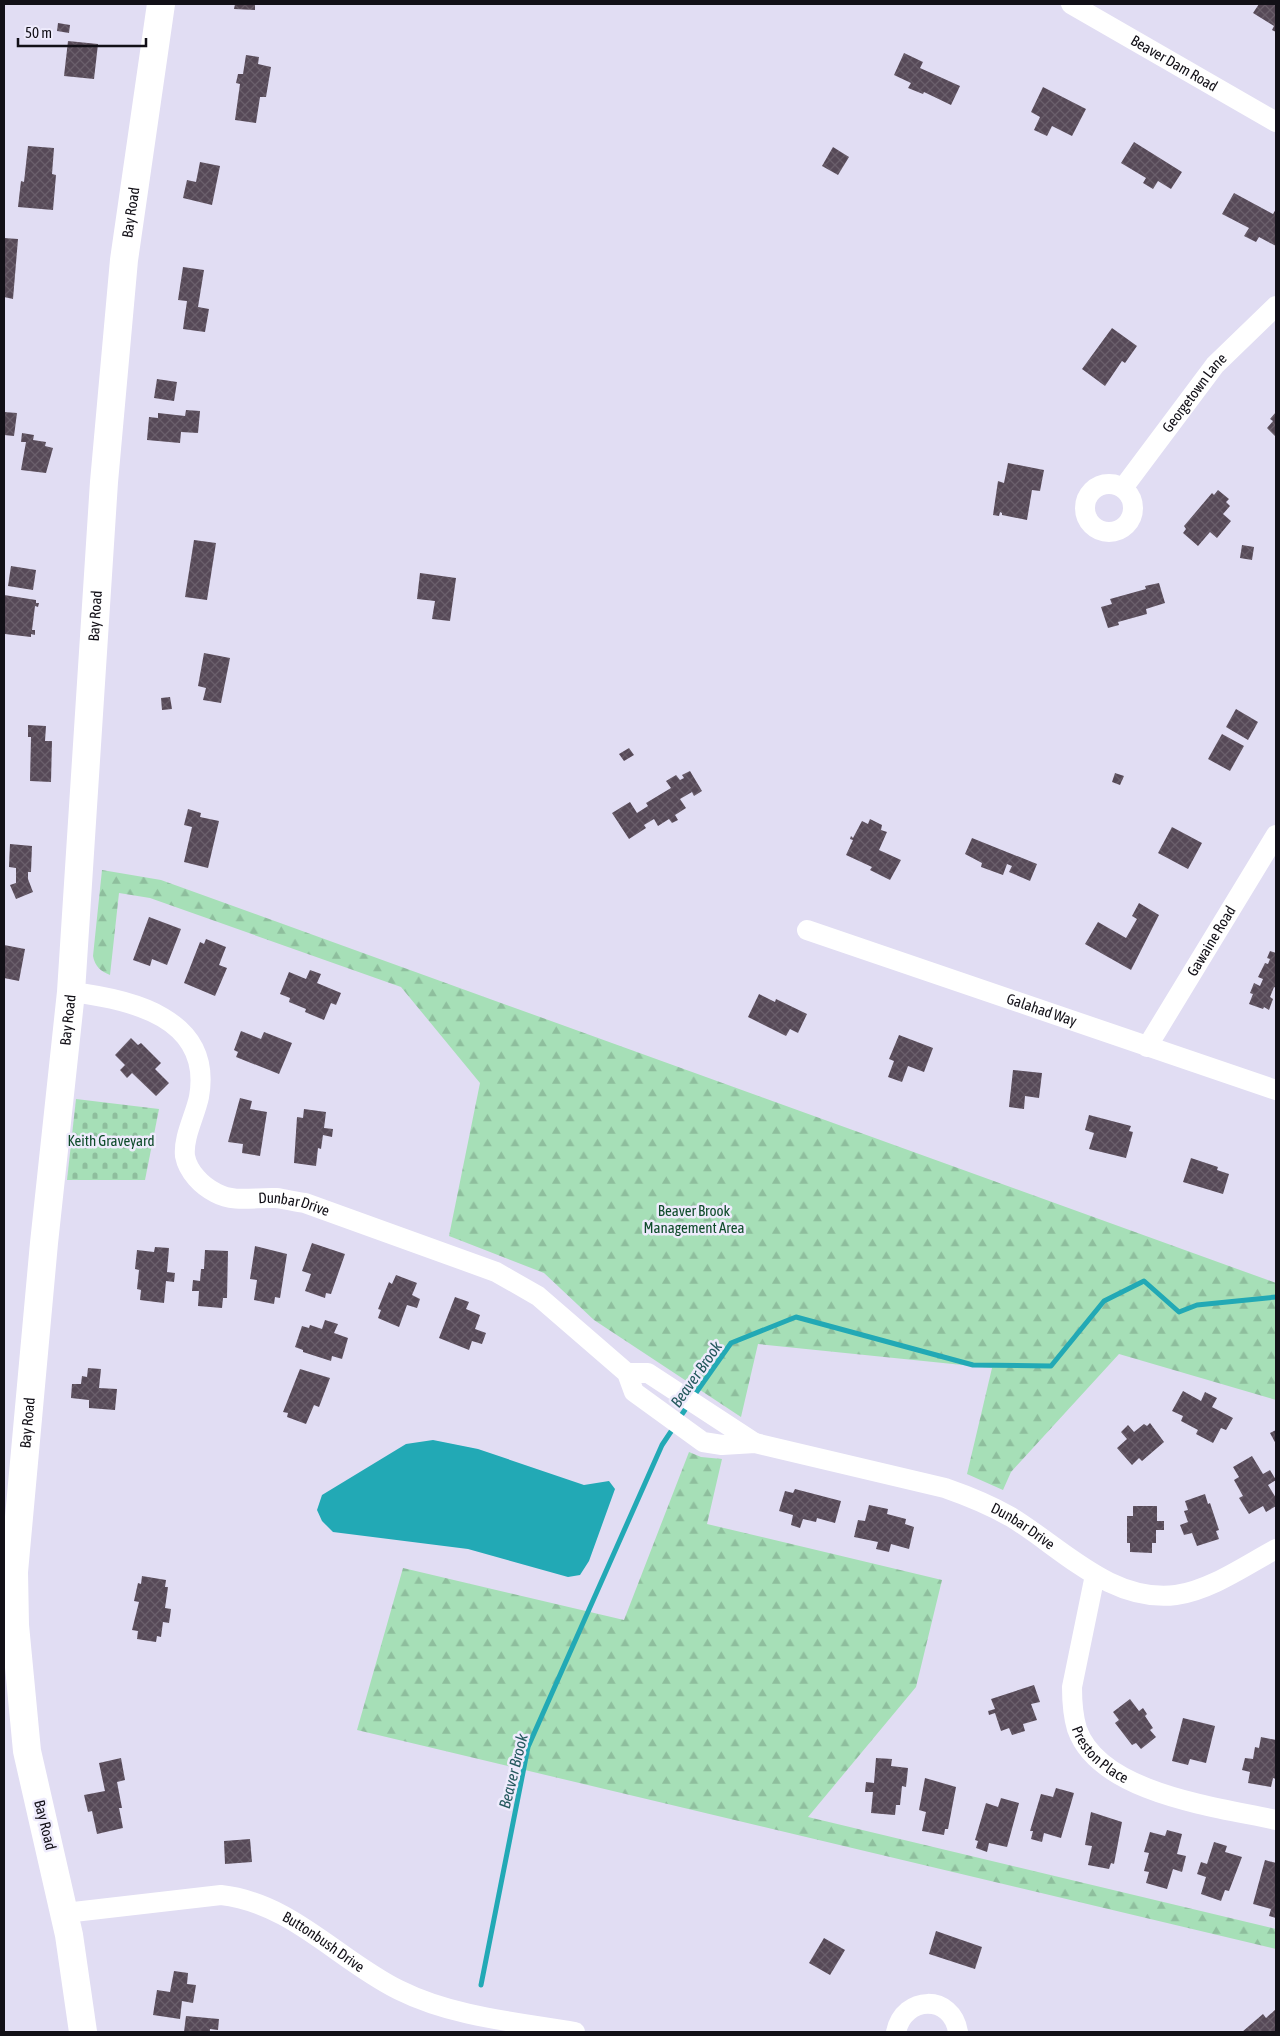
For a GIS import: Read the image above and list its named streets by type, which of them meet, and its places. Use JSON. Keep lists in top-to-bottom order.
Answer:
{
  "streets": {
    "main road": ["Bay Road"],
    "street": [
      "Beaver Dam Road",
      "Georgetown Lane",
      "Gawaine Road",
      "Galahad Way",
      "Dunbar Drive",
      "Preston Place",
      "Buttonbush Drive"
    ]
  },
  "crossings": [
    ["Bay Road", "Dunbar Drive"],
    ["Bay Road", "Buttonbush Drive"],
    ["Gawaine Road", "Galahad Way"],
    ["Dunbar Drive", "Preston Place"]
  ],
  "water": ["Beaver Brook"],
  "parks": ["Keith Graveyard", "Beaver Brook Management Area"],
  "scale_bar": "50 m"
}
